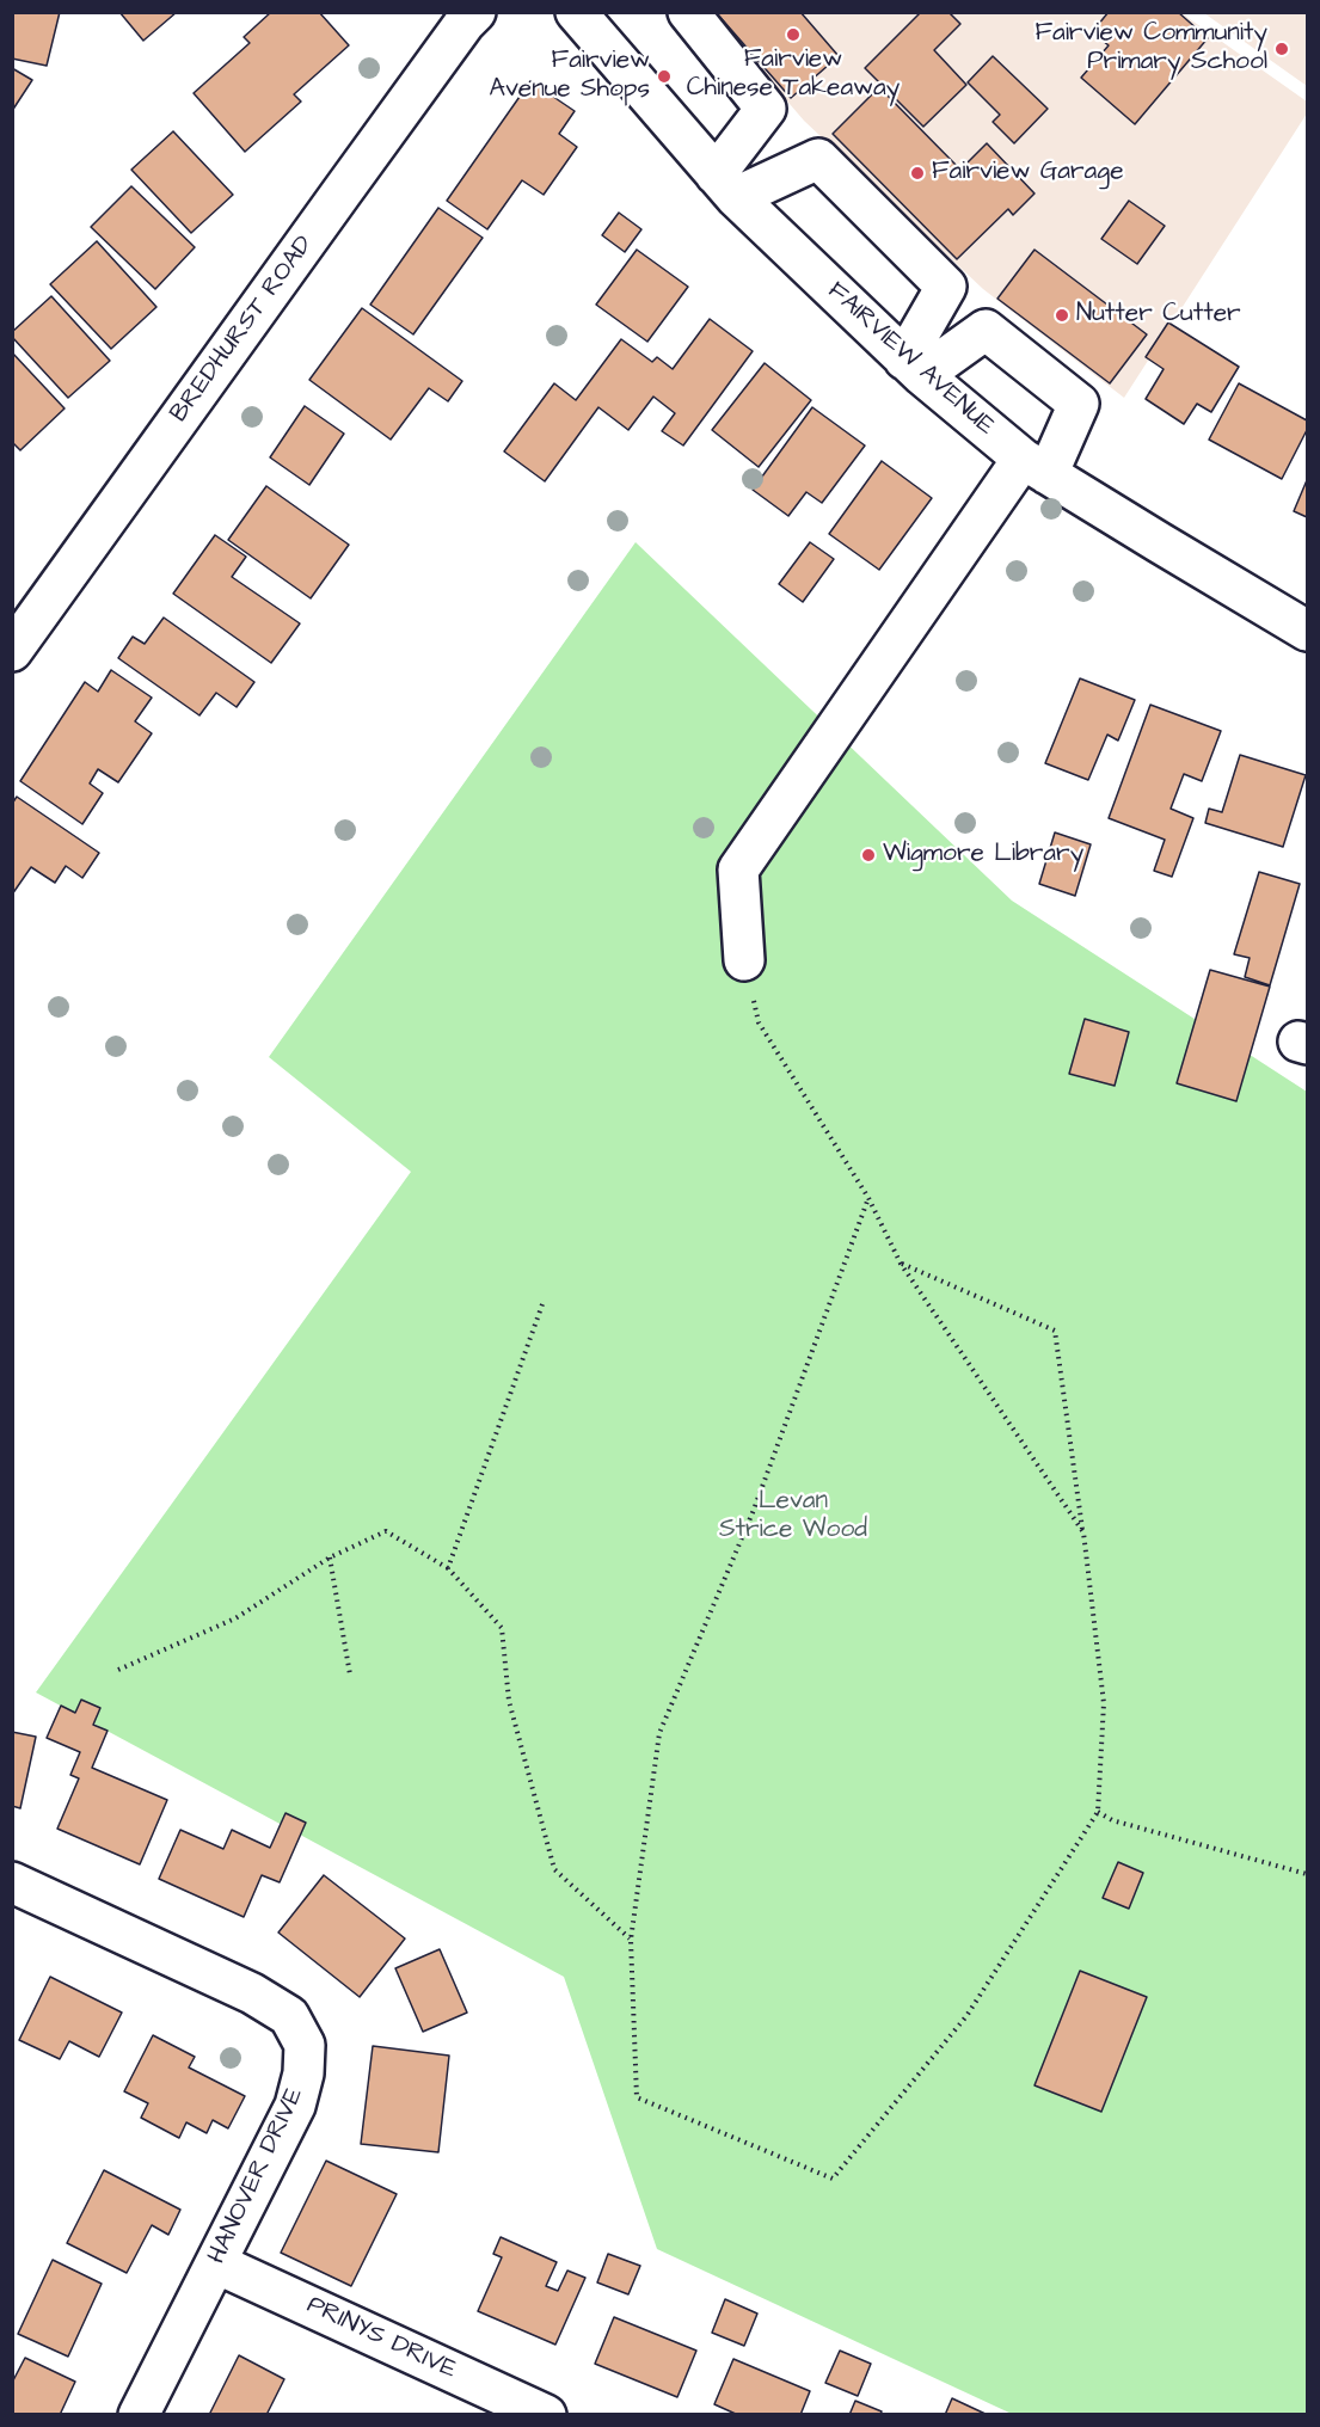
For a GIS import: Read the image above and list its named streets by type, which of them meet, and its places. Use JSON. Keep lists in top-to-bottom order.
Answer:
{
  "streets": {
    "street": [
      "BREDHURST ROAD",
      "FAIRVIEW AVENUE",
      "HANOVER DRIVE",
      "PRINYS DRIVE"
    ]
  },
  "crossings": [
    ["HANOVER DRIVE", "PRINYS DRIVE"]
  ],
  "parks": ["Levan Strice Wood"],
  "places": [
    "Fairview Chinese Takeaway",
    "Fairview Community Primary School",
    "Fairview Avenue Shops",
    "Fairview Garage",
    "Nutter Cutter",
    "Wigmore Library"
  ]
}
